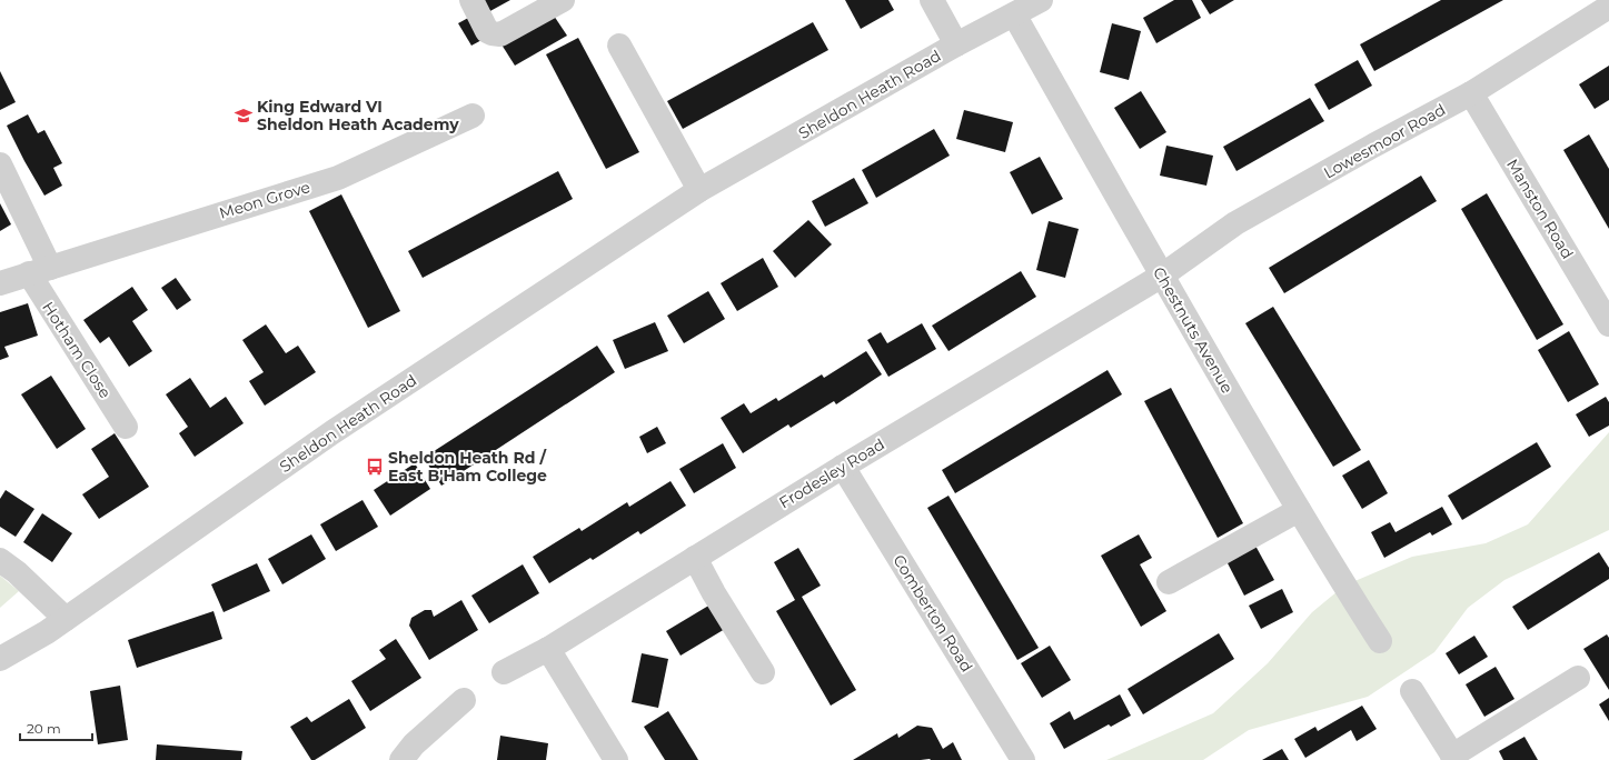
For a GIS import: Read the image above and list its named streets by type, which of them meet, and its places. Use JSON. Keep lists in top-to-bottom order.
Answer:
{
  "streets": {
    "street": [
      "Sheldon Heath Road",
      "Lowesmoor Road",
      "Meon Grove",
      "Manston Road",
      "Chestnuts Avenue",
      "Hotham Close",
      "Frodesley Road",
      "Comberton Road"
    ]
  },
  "crossings": [
    ["Sheldon Heath Road", "Chestnuts Avenue"],
    ["Lowesmoor Road", "Manston Road"],
    ["Lowesmoor Road", "Chestnuts Avenue"],
    ["Lowesmoor Road", "Frodesley Road"],
    ["Meon Grove", "Hotham Close"],
    ["Chestnuts Avenue", "Frodesley Road"],
    ["Frodesley Road", "Comberton Road"]
  ],
  "places": {
    "school or university": ["King Edward VI Sheldon Heath Academy"],
    "bus stop": ["Sheldon Heath Rd / East B'Ham College"]
  },
  "scale_bar": "20 m"
}
